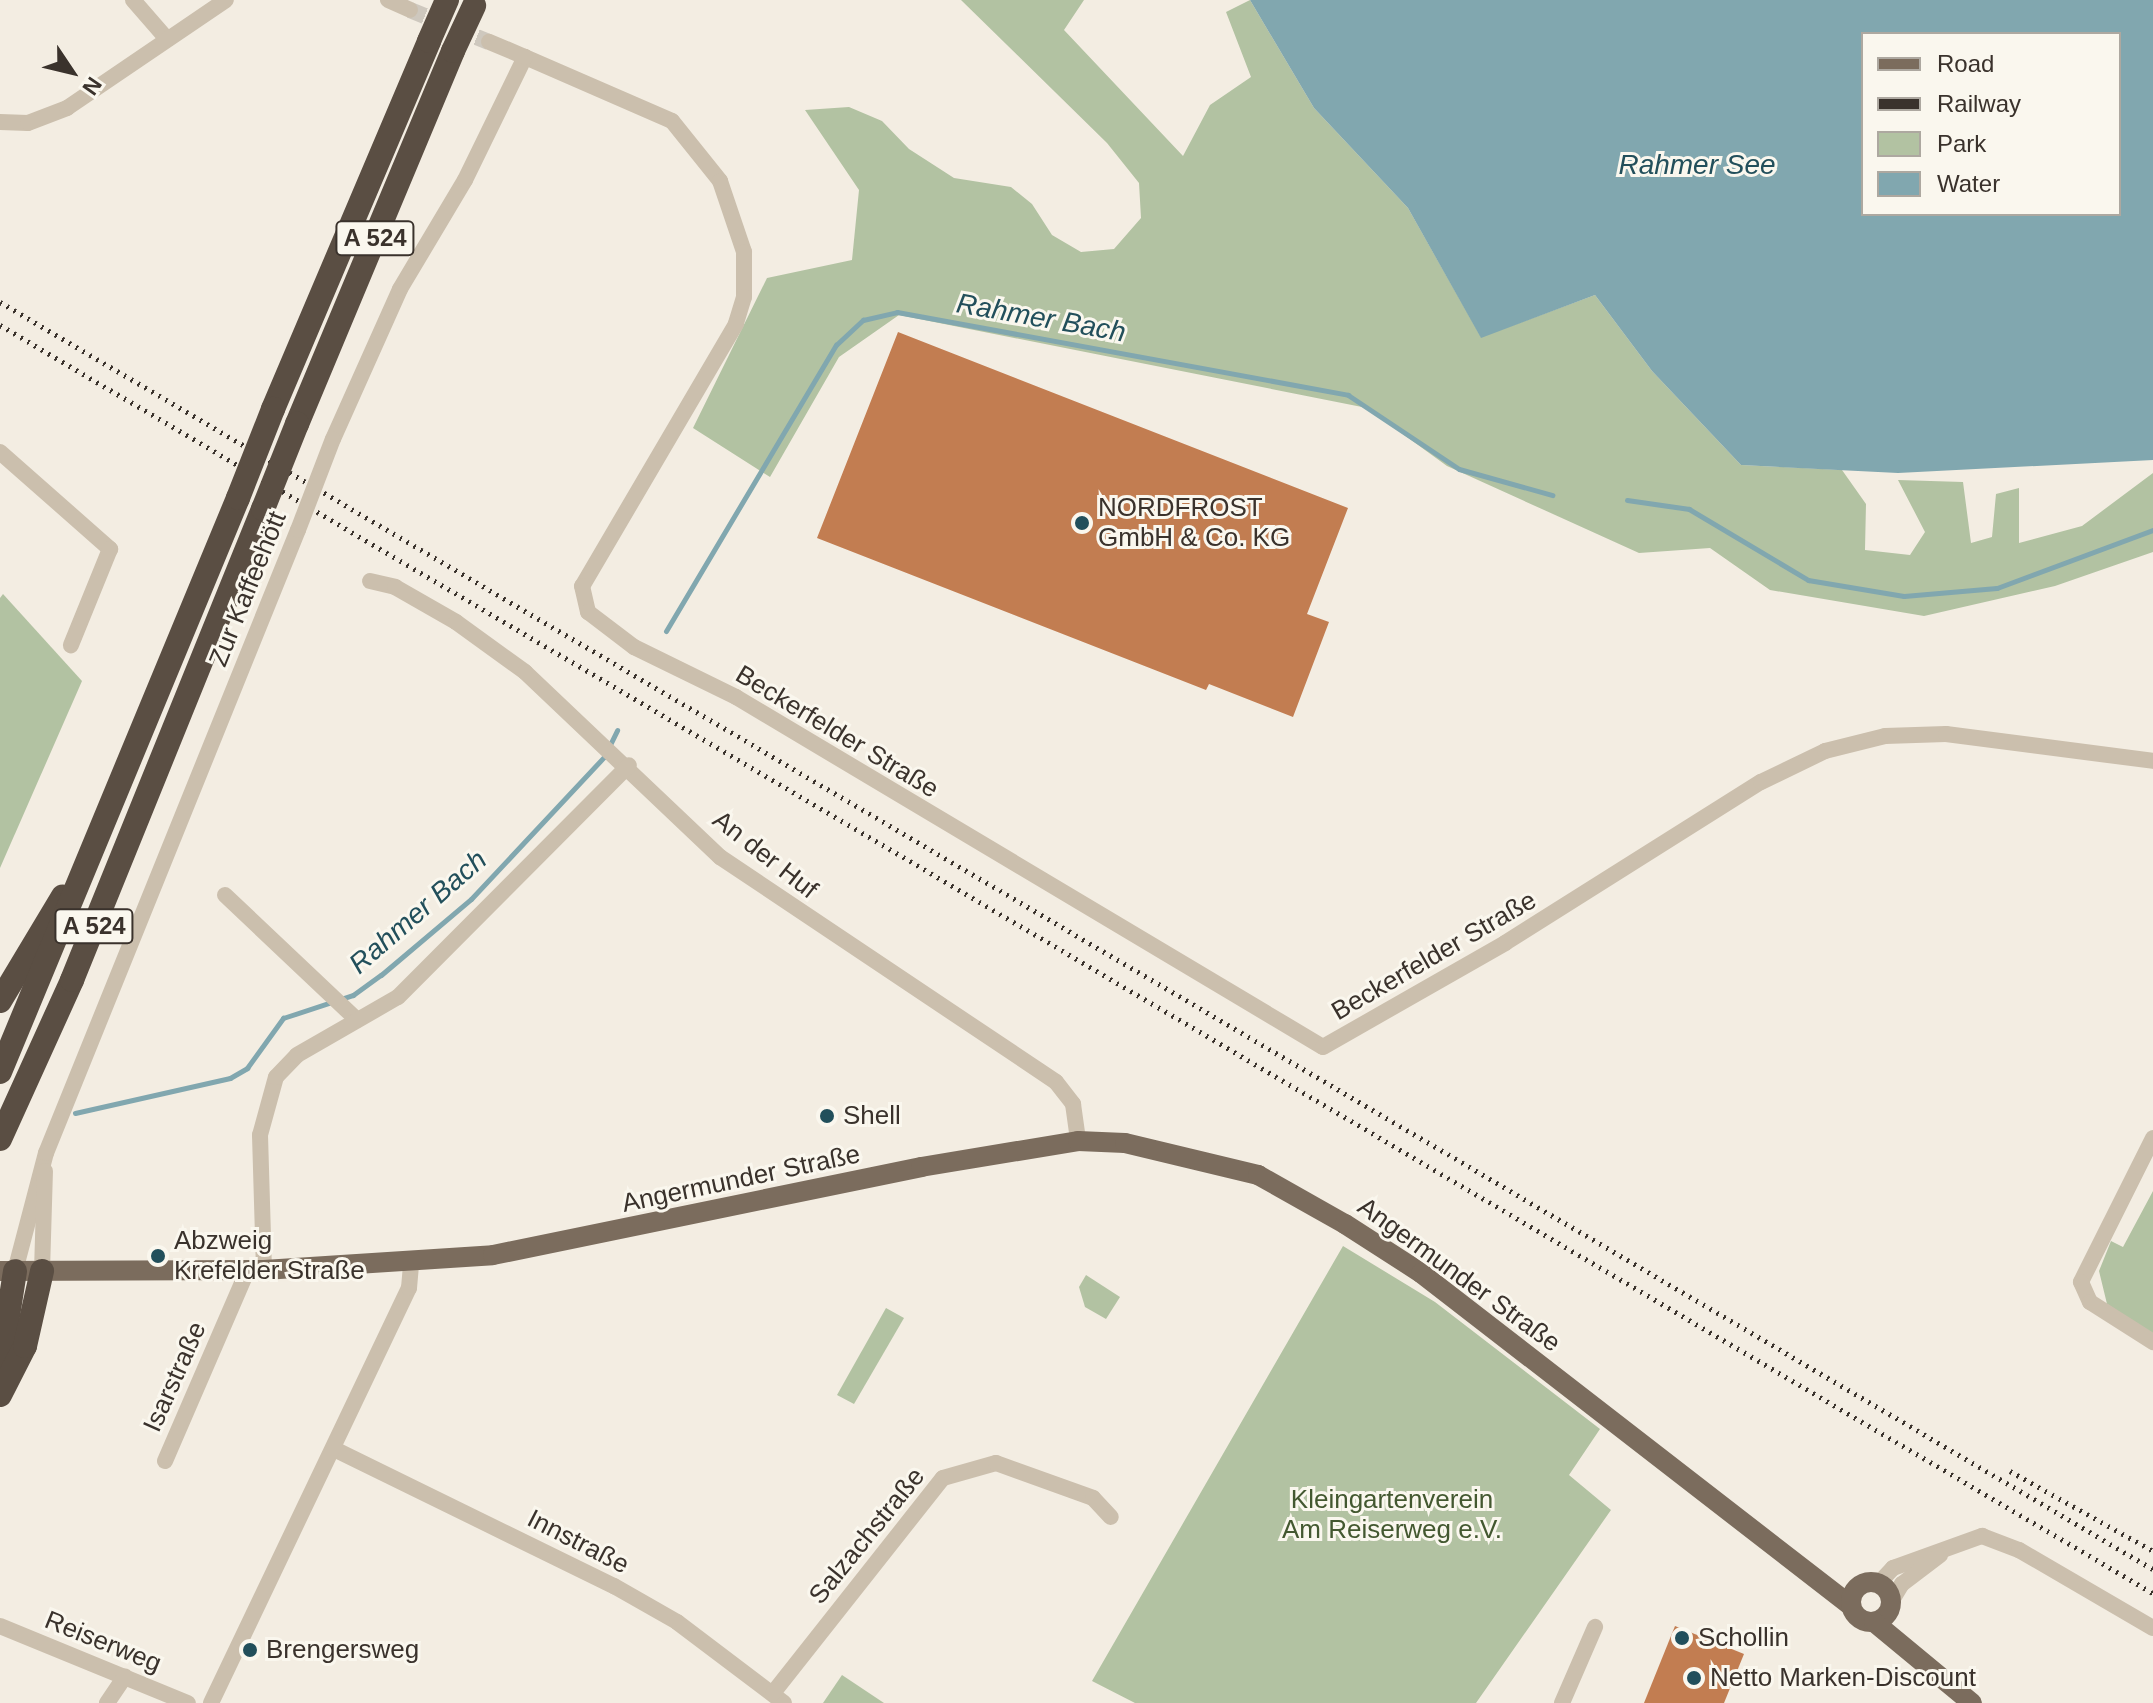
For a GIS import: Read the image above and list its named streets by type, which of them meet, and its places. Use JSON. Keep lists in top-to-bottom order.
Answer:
{
  "streets": {
    "highway": ["A 524"],
    "main road": ["Angermunder Straße"],
    "street": [
      "Zur Kaffeehött",
      "Beckerfelder Straße",
      "An der Huf",
      "Isarstraße",
      "Salzachstraße",
      "Innstraße",
      "Reiserweg"
    ]
  },
  "crossings": [
    ["Zur Kaffeehött", "Beckerfelder Straße"],
    ["Zur Kaffeehött", "Angermunder Straße"],
    ["An der Huf", "Angermunder Straße"],
    ["Angermunder Straße", "Isarstraße"],
    ["Salzachstraße", "Innstraße"]
  ],
  "water": ["Rahmer See", "Rahmer Bach"],
  "parks": ["Kleingartenverein Am Reiserweg e.V."],
  "places": [
    "NORDFROST GmbH & Co. KG",
    "Shell",
    "Abzweig Krefelder Straße",
    "Schollin",
    "Brengersweg",
    "Netto Marken-Discount"
  ],
  "legend": [
    "Road",
    "Railway",
    "Park",
    "Water"
  ],
  "north": "bottom right"
}
